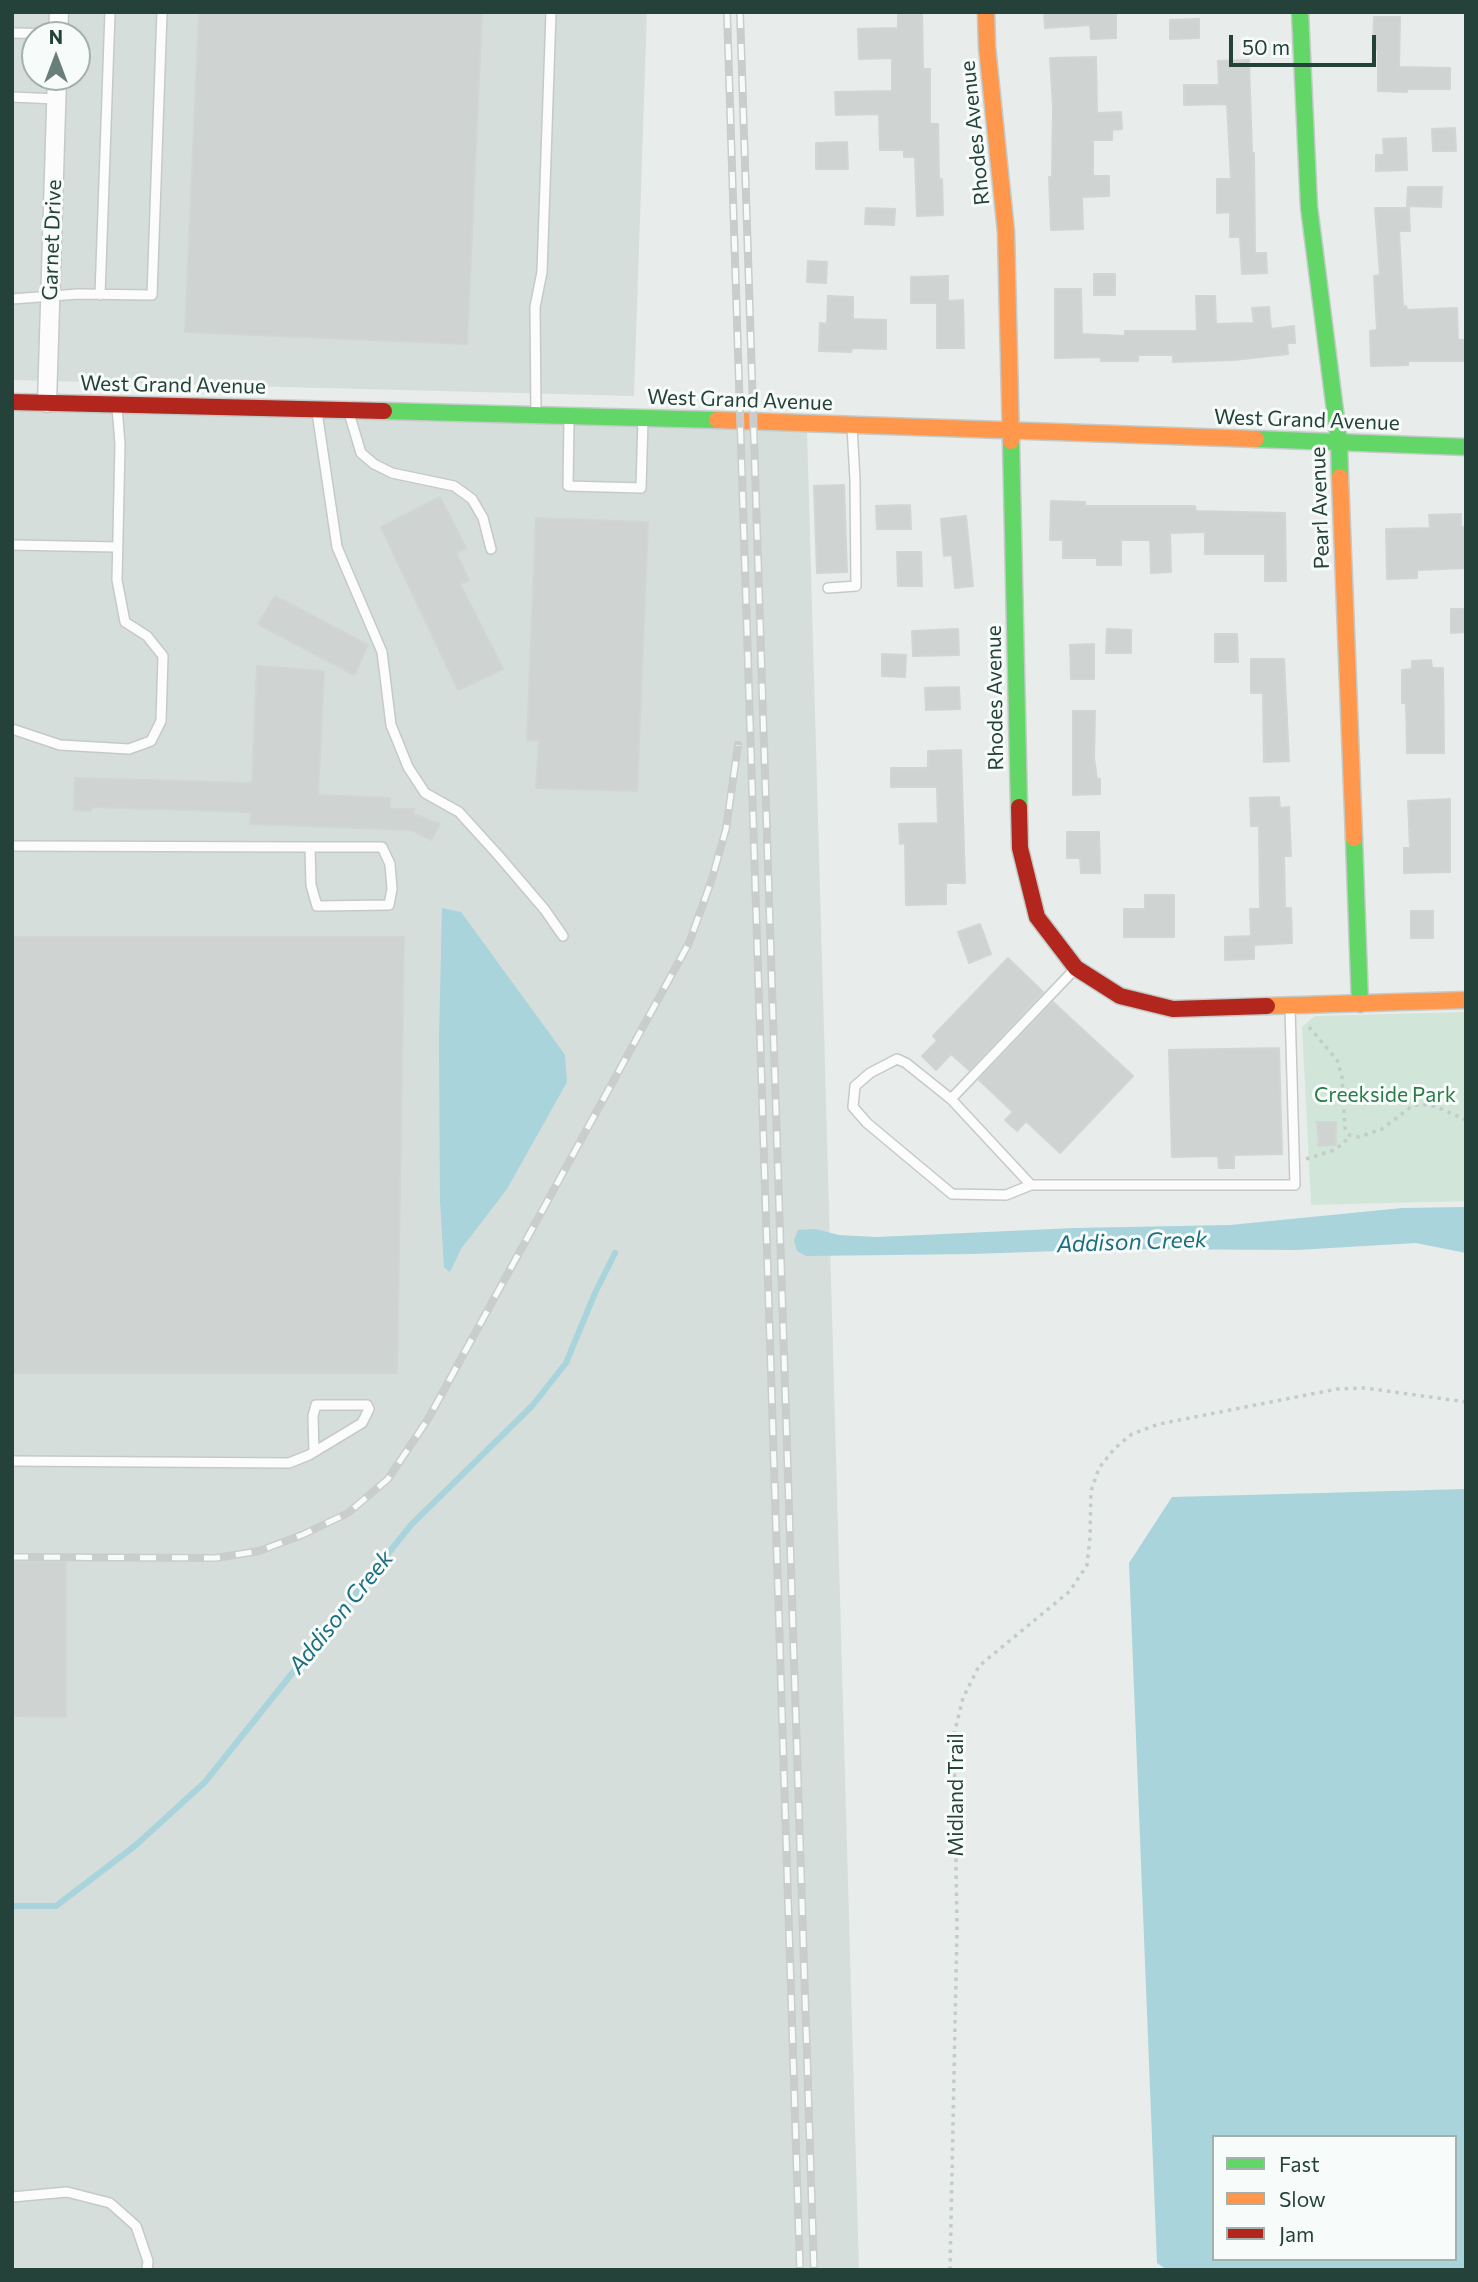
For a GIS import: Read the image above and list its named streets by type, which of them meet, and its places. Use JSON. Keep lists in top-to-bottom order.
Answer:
{
  "streets": {
    "street": [
      "Rhodes Avenue",
      "Garnet Drive",
      "West Grand Avenue",
      "Pearl Avenue"
    ],
    "path": ["Midland Trail"]
  },
  "crossings": [
    ["Rhodes Avenue", "West Grand Avenue"],
    ["Rhodes Avenue", "Pearl Avenue"],
    ["Garnet Drive", "West Grand Avenue"],
    ["West Grand Avenue", "Pearl Avenue"]
  ],
  "water": ["Addison Creek"],
  "parks": ["Creekside Park"],
  "legend": ["Fast", "Slow", "Jam"],
  "scale_bar": "50 m",
  "north": "top"
}
